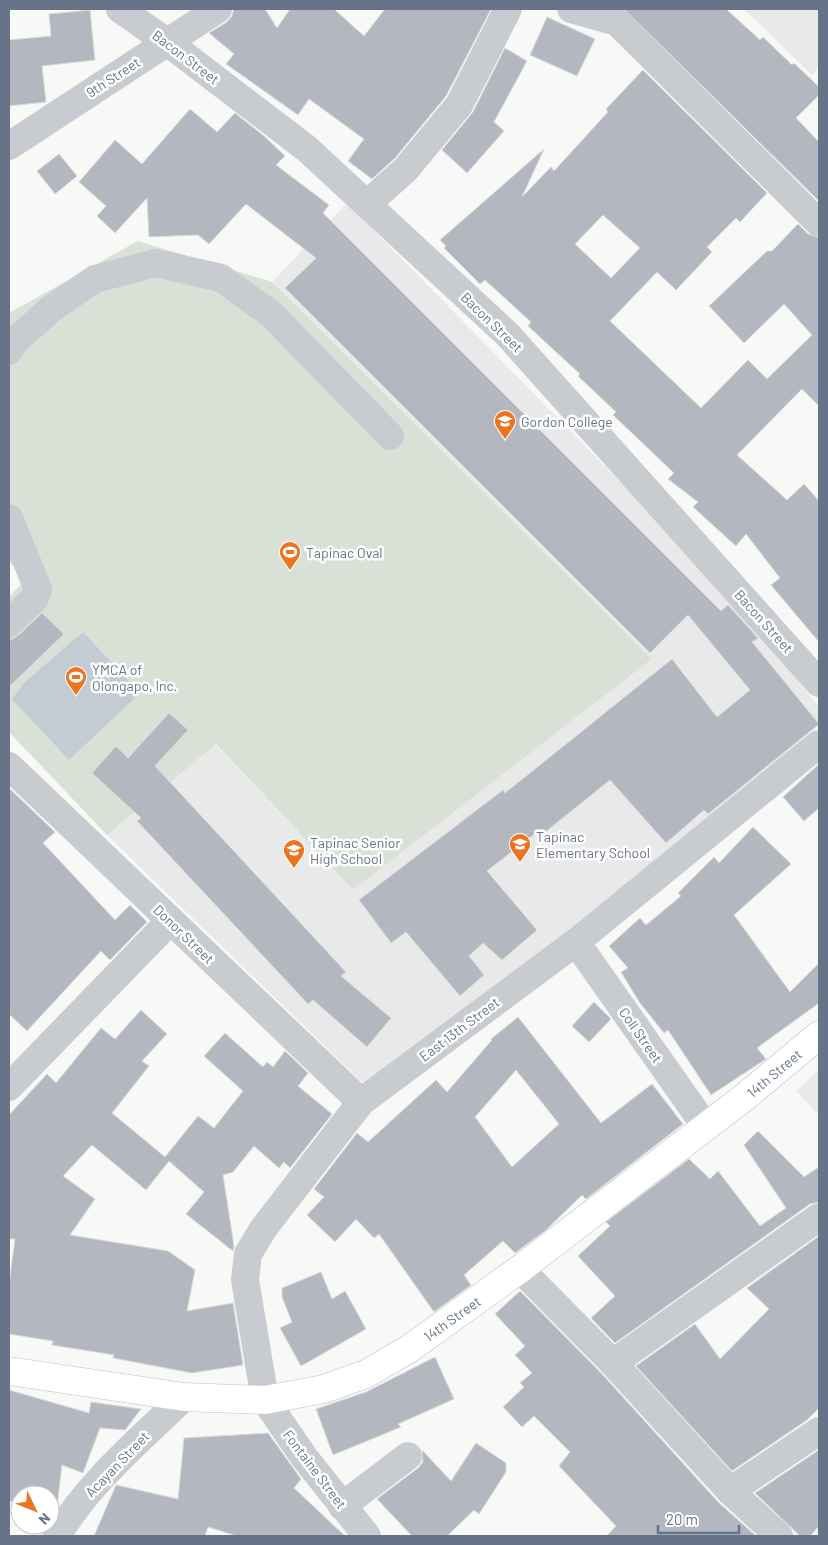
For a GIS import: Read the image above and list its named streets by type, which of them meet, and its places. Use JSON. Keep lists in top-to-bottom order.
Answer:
{
  "streets": {
    "main road": ["14th Street"],
    "street": [
      "Bacon Street",
      "9th Street",
      "Donor Street",
      "East 13th Street",
      "Coll Street",
      "Acayan Street",
      "Fontaine Street"
    ]
  },
  "crossings": [
    ["Bacon Street", "9th Street"],
    ["Donor Street", "East 13th Street"],
    ["East 13th Street", "Coll Street"],
    ["East 13th Street", "14th Street"],
    ["East 13th Street", "Fontaine Street"],
    ["Coll Street", "14th Street"],
    ["14th Street", "Acayan Street"],
    ["14th Street", "Fontaine Street"]
  ],
  "places": {
    "school or university": ["Gordon College", "Tapinac Elementary School", "Tapinac Senior High School"],
    "sports": ["Tapinac Oval", "YMCA of Olongapo, Inc."]
  },
  "scale_bar": "20 m",
  "north": "bottom right"
}
